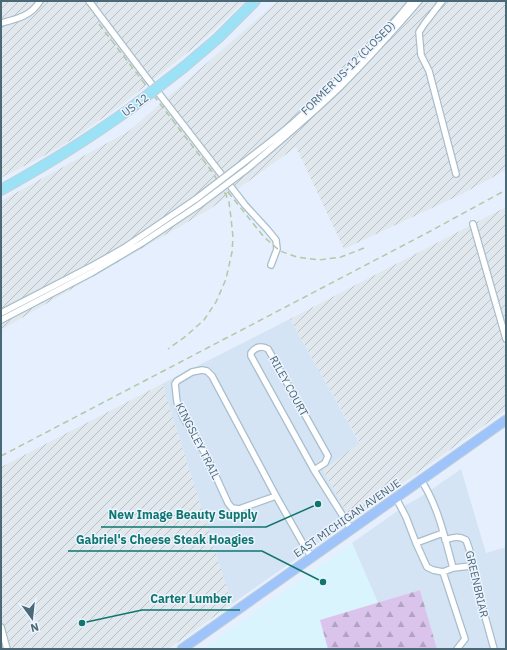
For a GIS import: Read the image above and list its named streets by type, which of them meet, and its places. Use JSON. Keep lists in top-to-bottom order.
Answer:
{
  "streets": {
    "highway": ["US 12"],
    "main road": ["EAST MICHIGAN AVENUE"],
    "street": [
      "FORMER US-12 (CLOSED)",
      "RILEY COURT",
      "KINGSLEY TRAIL",
      "GREENBRIAR"
    ]
  },
  "crossings": [
    ["RILEY COURT", "EAST MICHIGAN AVENUE"],
    ["KINGSLEY TRAIL", "EAST MICHIGAN AVENUE"]
  ],
  "places": ["New Image Beauty Supply", "Gabriel's Cheese Steak Hoagies", "Carter Lumber"],
  "north": "bottom"
}
